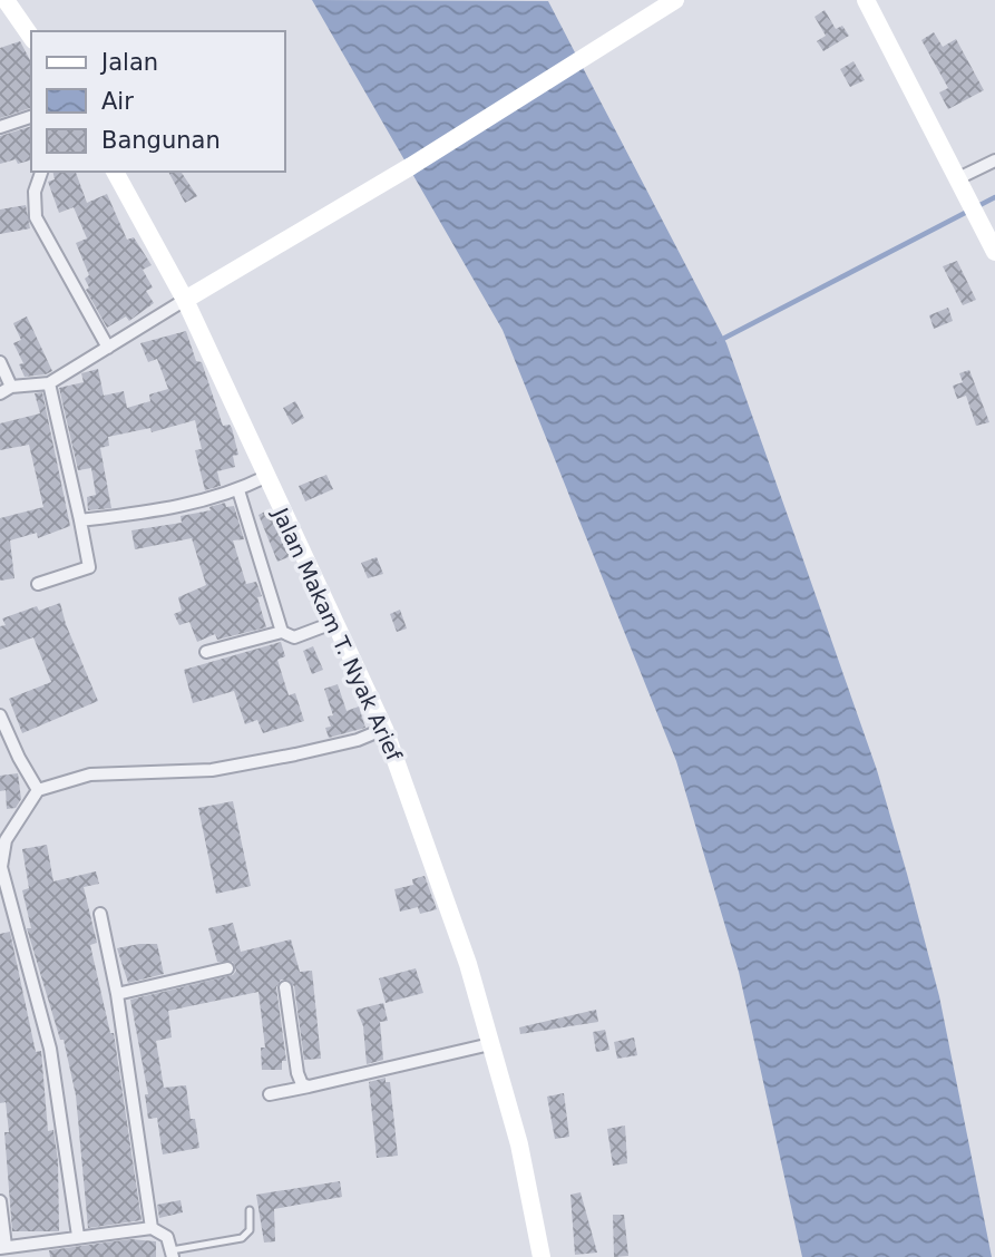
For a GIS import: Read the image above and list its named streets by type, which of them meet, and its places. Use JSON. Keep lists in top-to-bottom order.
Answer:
{
  "streets": {
    "street": ["Jalan Makam T. Nyak Arief"]
  },
  "legend": ["Jalan", "Air", "Bangunan"]
}
